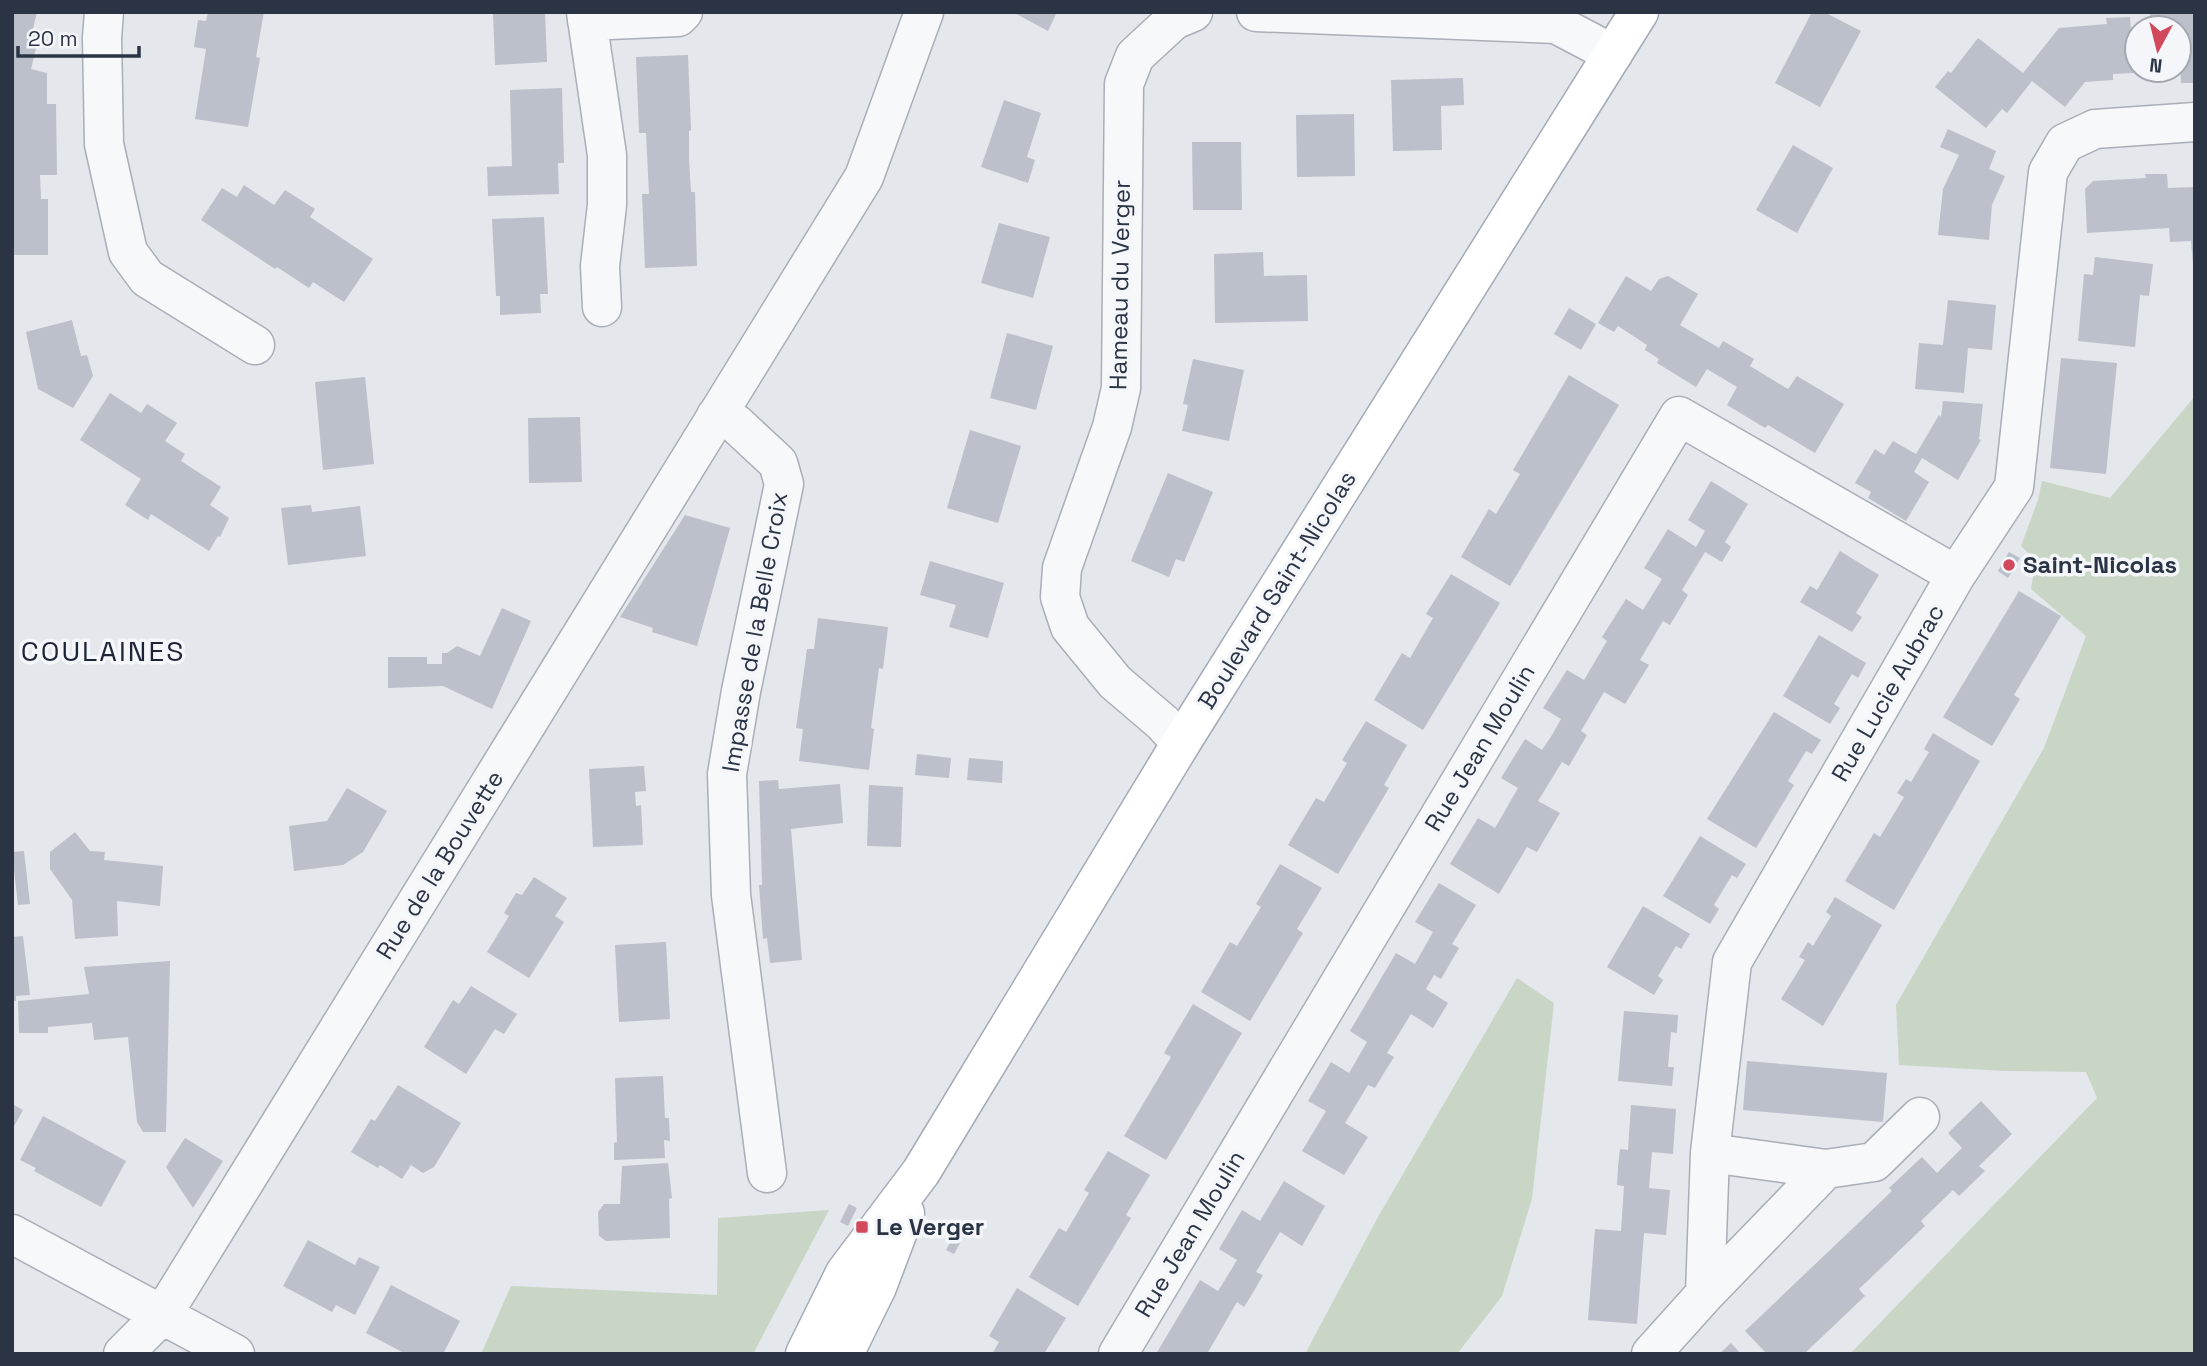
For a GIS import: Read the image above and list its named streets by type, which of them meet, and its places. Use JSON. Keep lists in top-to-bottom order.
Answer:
{
  "streets": {
    "main road": ["Boulevard Saint-Nicolas"],
    "street": [
      "Hameau du Verger",
      "Impasse de la Belle Croix",
      "Rue Lucie Aubrac",
      "Rue Jean Moulin",
      "Rue de la Bouvette"
    ]
  },
  "crossings": [
    ["Hameau du Verger", "Boulevard Saint-Nicolas"],
    ["Impasse de la Belle Croix", "Rue de la Bouvette"],
    ["Rue Lucie Aubrac", "Rue Jean Moulin"]
  ],
  "districts": ["COULAINES"],
  "places": {
    "other": ["Saint-Nicolas"],
    "transit": ["Le Verger"]
  },
  "scale_bar": "20 m",
  "north": "bottom"
}
